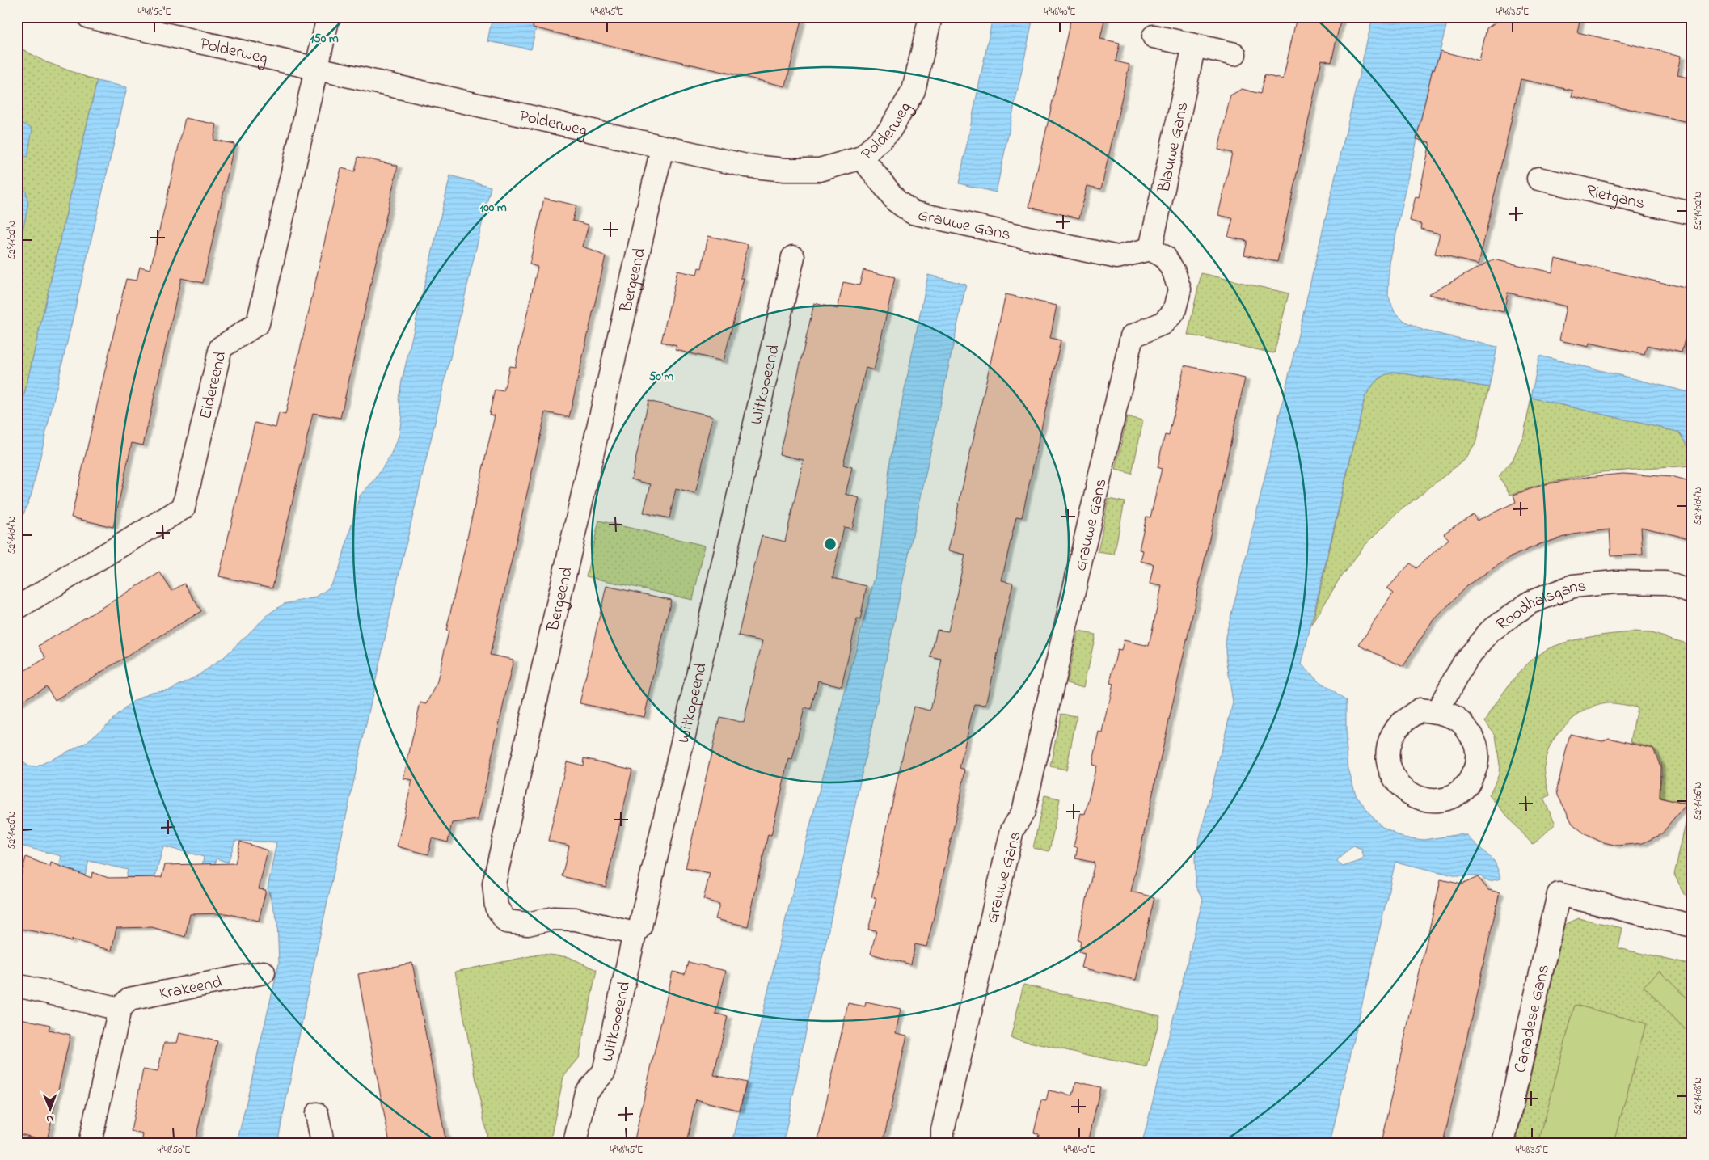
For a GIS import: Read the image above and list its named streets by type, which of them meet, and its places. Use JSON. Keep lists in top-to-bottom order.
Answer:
{
  "streets": {
    "street": [
      "Polderweg",
      "Blauwe Gans",
      "Rietgans",
      "Grauwe Gans",
      "Bergeend",
      "Witkopeend",
      "Eidereend",
      "Roodhalsgans",
      "Krakeend",
      "Canadese Gans"
    ]
  },
  "crossings": [
    ["Polderweg", "Grauwe Gans"],
    ["Polderweg", "Bergeend"],
    ["Polderweg", "Eidereend"],
    ["Blauwe Gans", "Grauwe Gans"],
    ["Bergeend", "Witkopeend"]
  ],
  "north": "bottom",
  "coordinates": [
    "4°48'50\"E",
    "4°48'45\"E",
    "4°48'40\"E",
    "4°48'35\"E",
    "52°14'02\"N",
    "52°14'04\"N",
    "52°14'06\"N",
    "52°14'08\"N"
  ],
  "rings": ["150 m", "100 m", "50 m"]
}
